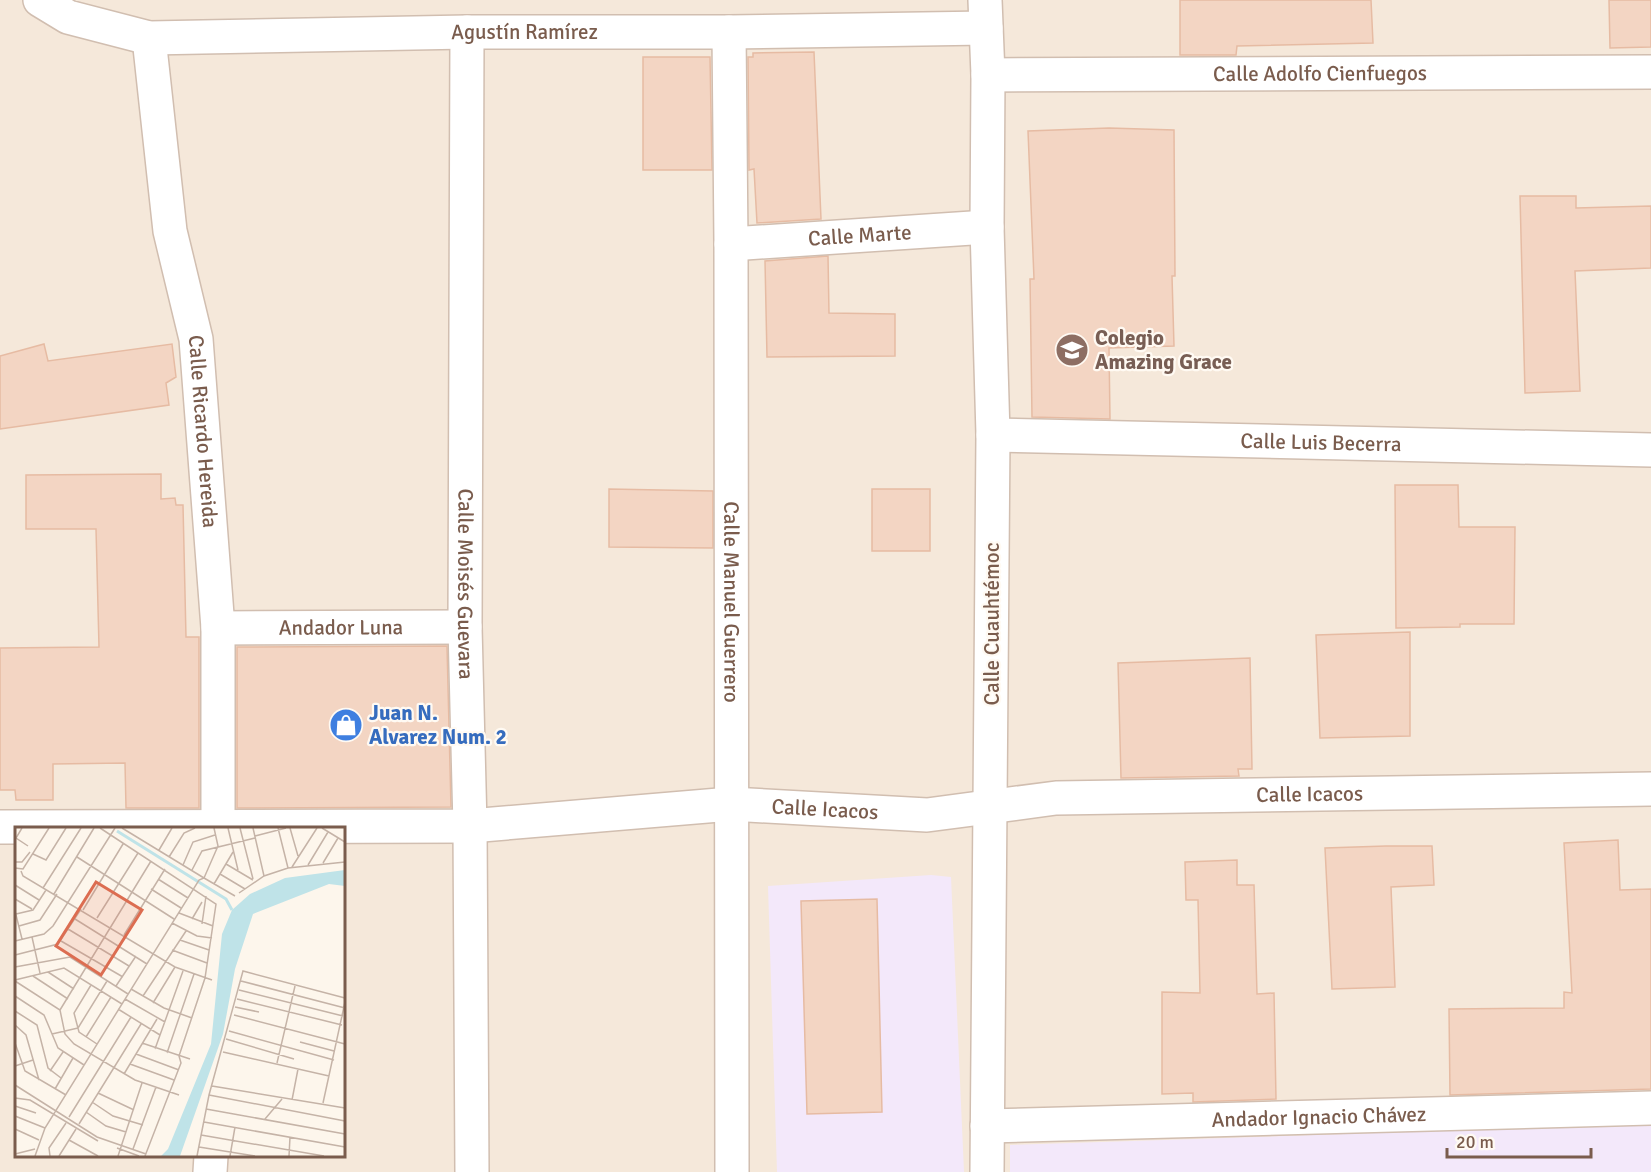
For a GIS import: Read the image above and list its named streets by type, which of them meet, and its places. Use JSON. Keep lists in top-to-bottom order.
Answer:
{
  "streets": {
    "street": [
      "Agustín Ramírez",
      "Calle Adolfo Cienfuegos",
      "Calle Marte",
      "Calle Ricardo Hereida",
      "Calle Luis Becerra",
      "Calle Moisés Guevara",
      "Calle Manuel Guerrero",
      "Calle Cuauhtémoc",
      "Andador Luna",
      "Calle Icacos",
      "Andador Ignacio Chávez"
    ]
  },
  "crossings": [
    ["Agustín Ramírez", "Calle Ricardo Hereida"],
    ["Agustín Ramírez", "Calle Moisés Guevara"],
    ["Agustín Ramírez", "Calle Manuel Guerrero"],
    ["Agustín Ramírez", "Calle Cuauhtémoc"],
    ["Calle Adolfo Cienfuegos", "Calle Cuauhtémoc"],
    ["Calle Marte", "Calle Manuel Guerrero"],
    ["Calle Marte", "Calle Cuauhtémoc"],
    ["Calle Ricardo Hereida", "Andador Luna"],
    ["Calle Luis Becerra", "Calle Cuauhtémoc"],
    ["Calle Moisés Guevara", "Andador Luna"],
    ["Calle Moisés Guevara", "Calle Icacos"],
    ["Calle Manuel Guerrero", "Calle Icacos"],
    ["Calle Cuauhtémoc", "Calle Icacos"],
    ["Calle Cuauhtémoc", "Andador Ignacio Chávez"]
  ],
  "places": {
    "school or university": ["Colegio Amazing Grace"],
    "shop": ["Juan N. Alvarez Num. 2"]
  },
  "scale_bar": "20 m"
}
